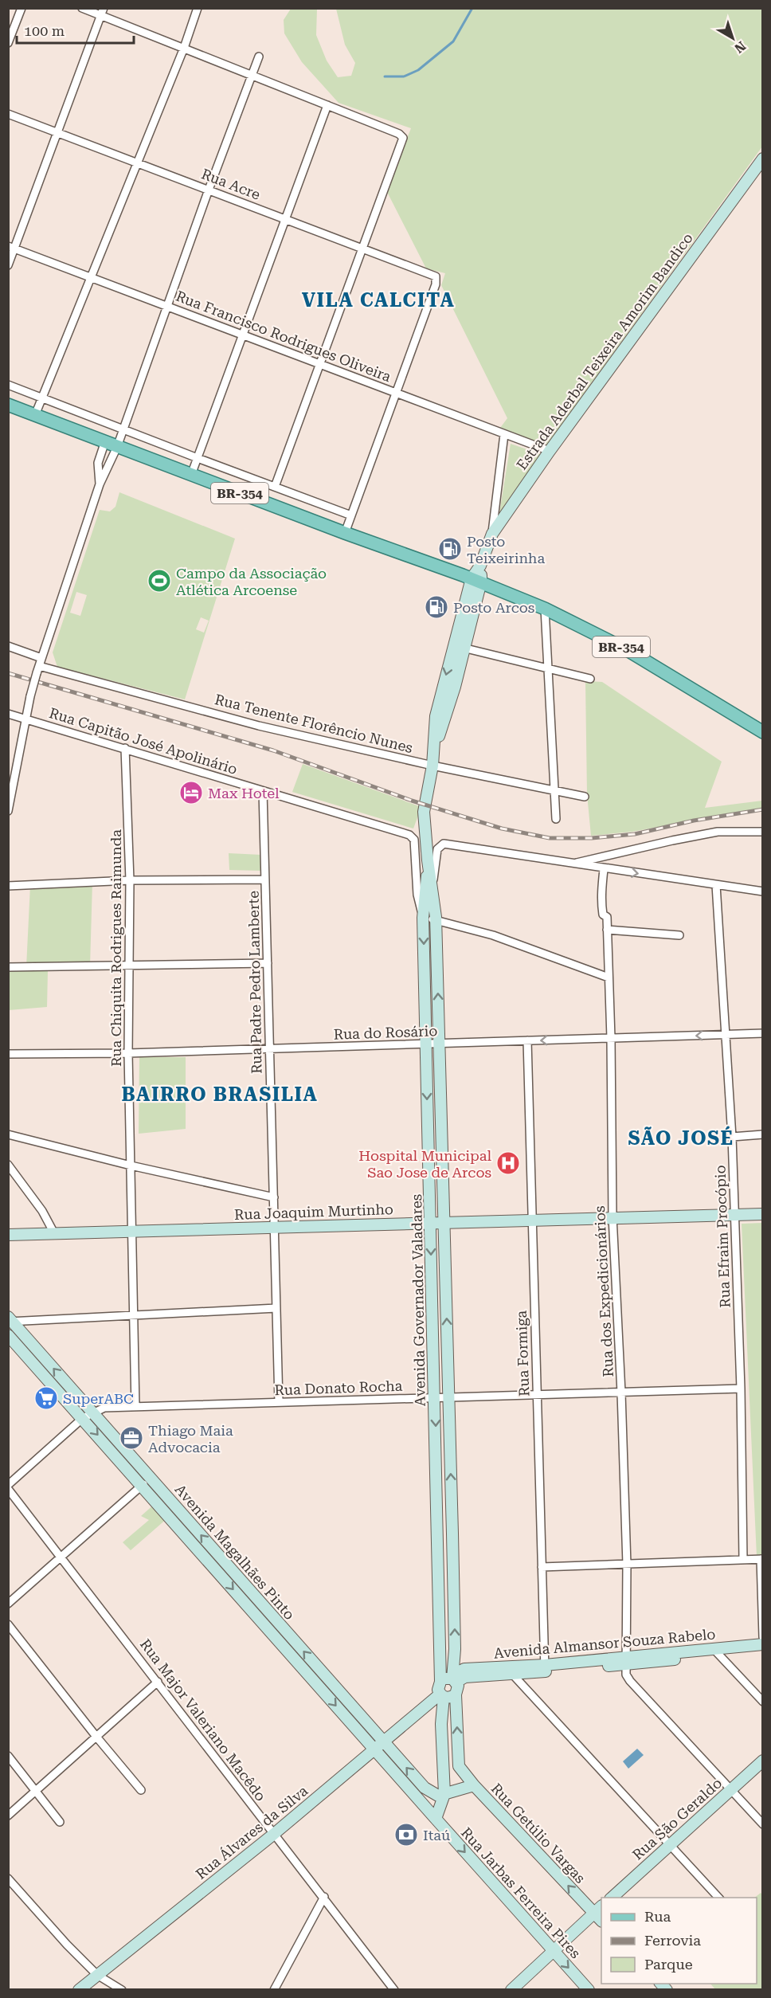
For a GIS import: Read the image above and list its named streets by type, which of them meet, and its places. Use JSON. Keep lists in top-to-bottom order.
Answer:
{
  "streets": {
    "main road": ["BR-354"],
    "street": [
      "Rua Acre",
      "Rua Francisco Rodrigues Oliveira",
      "Estrada Aderbal Teixeira Amorim Bandico",
      "Rua Tenente Florêncio Nunes",
      "Rua Capitão José Apolinário",
      "Rua Chiquita Rodrigues Raimunda",
      "Rua Padre Pedro Lamberte",
      "Rua do Rosário",
      "Rua Joaquim Murtinho",
      "Rua Efraim Procópio",
      "Rua dos Expedicionários",
      "Avenida Governador Valadares",
      "Rua Formiga",
      "Rua Donato Rocha",
      "Avenida Magalhães Pinto",
      "Avenida Almansor Souza Rabelo",
      "Rua Major Valeriano Macêdo",
      "Rua São Geraldo",
      "Rua Álvares da Silva",
      "Rua Getúlio Vargas",
      "Rua Jarbas Ferreira Pires"
    ]
  },
  "crossings": [
    ["Rua Acre", "Rua Francisco Rodrigues Oliveira"],
    ["Rua Francisco Rodrigues Oliveira", "Estrada Aderbal Teixeira Amorim Bandico"],
    ["Estrada Aderbal Teixeira Amorim Bandico", "BR-354"],
    ["Estrada Aderbal Teixeira Amorim Bandico", "Avenida Governador Valadares"],
    ["BR-354", "Avenida Governador Valadares"],
    ["Rua Tenente Florêncio Nunes", "Avenida Governador Valadares"],
    ["Rua Capitão José Apolinário", "Rua Chiquita Rodrigues Raimunda"],
    ["Rua Capitão José Apolinário", "Rua Padre Pedro Lamberte"],
    ["Rua Capitão José Apolinário", "Avenida Governador Valadares"],
    ["Rua Chiquita Rodrigues Raimunda", "Rua do Rosário"],
    ["Rua Chiquita Rodrigues Raimunda", "Rua Joaquim Murtinho"],
    ["Rua Chiquita Rodrigues Raimunda", "Rua Donato Rocha"],
    ["Rua Padre Pedro Lamberte", "Rua do Rosário"],
    ["Rua Padre Pedro Lamberte", "Rua Joaquim Murtinho"],
    ["Rua Padre Pedro Lamberte", "Rua Donato Rocha"],
    ["Rua do Rosário", "Rua Efraim Procópio"],
    ["Rua do Rosário", "Rua dos Expedicionários"],
    ["Rua do Rosário", "Avenida Governador Valadares"],
    ["Rua do Rosário", "Rua Formiga"],
    ["Rua Joaquim Murtinho", "Rua Efraim Procópio"],
    ["Rua Joaquim Murtinho", "Rua dos Expedicionários"],
    ["Rua Joaquim Murtinho", "Avenida Governador Valadares"],
    ["Rua Joaquim Murtinho", "Rua Formiga"],
    ["Rua Efraim Procópio", "Rua Donato Rocha"],
    ["Rua dos Expedicionários", "Rua Donato Rocha"],
    ["Rua dos Expedicionários", "Avenida Almansor Souza Rabelo"],
    ["Avenida Governador Valadares", "Rua Donato Rocha"],
    ["Avenida Governador Valadares", "Avenida Almansor Souza Rabelo"],
    ["Avenida Governador Valadares", "Rua Álvares da Silva"],
    ["Avenida Governador Valadares", "Rua Getúlio Vargas"],
    ["Rua Formiga", "Rua Donato Rocha"],
    ["Rua Formiga", "Avenida Almansor Souza Rabelo"],
    ["Rua Donato Rocha", "Avenida Magalhães Pinto"],
    ["Avenida Magalhães Pinto", "Rua Álvares da Silva"],
    ["Avenida Magalhães Pinto", "Rua Getúlio Vargas"],
    ["Avenida Magalhães Pinto", "Rua Jarbas Ferreira Pires"],
    ["Avenida Almansor Souza Rabelo", "Rua Álvares da Silva"],
    ["Avenida Almansor Souza Rabelo", "Rua Getúlio Vargas"],
    ["Rua Major Valeriano Macêdo", "Rua Álvares da Silva"],
    ["Rua Álvares da Silva", "Rua Getúlio Vargas"]
  ],
  "one_way": ["Rua Getúlio Vargas", "Rua Jarbas Ferreira Pires"],
  "districts": ["VILA CALCITA", "BAIRRO BRASILIA", "SÃO JOSÉ"],
  "places": {
    "fuel station": ["Posto Teixeirinha", "Posto Arcos"],
    "sports": ["Campo da Associação Atlética Arcoense"],
    "hotel": ["Max Hotel"],
    "hospital": ["Hospital Municipal Sao Jose de Arcos"],
    "supermarket": ["SuperABC"],
    "office": ["Thiago Maia Advocacia"],
    "bank": ["Itaú"]
  },
  "legend": ["Rua", "Ferrovia", "Parque"],
  "scale_bar": "100 m",
  "north": "bottom right"
}
